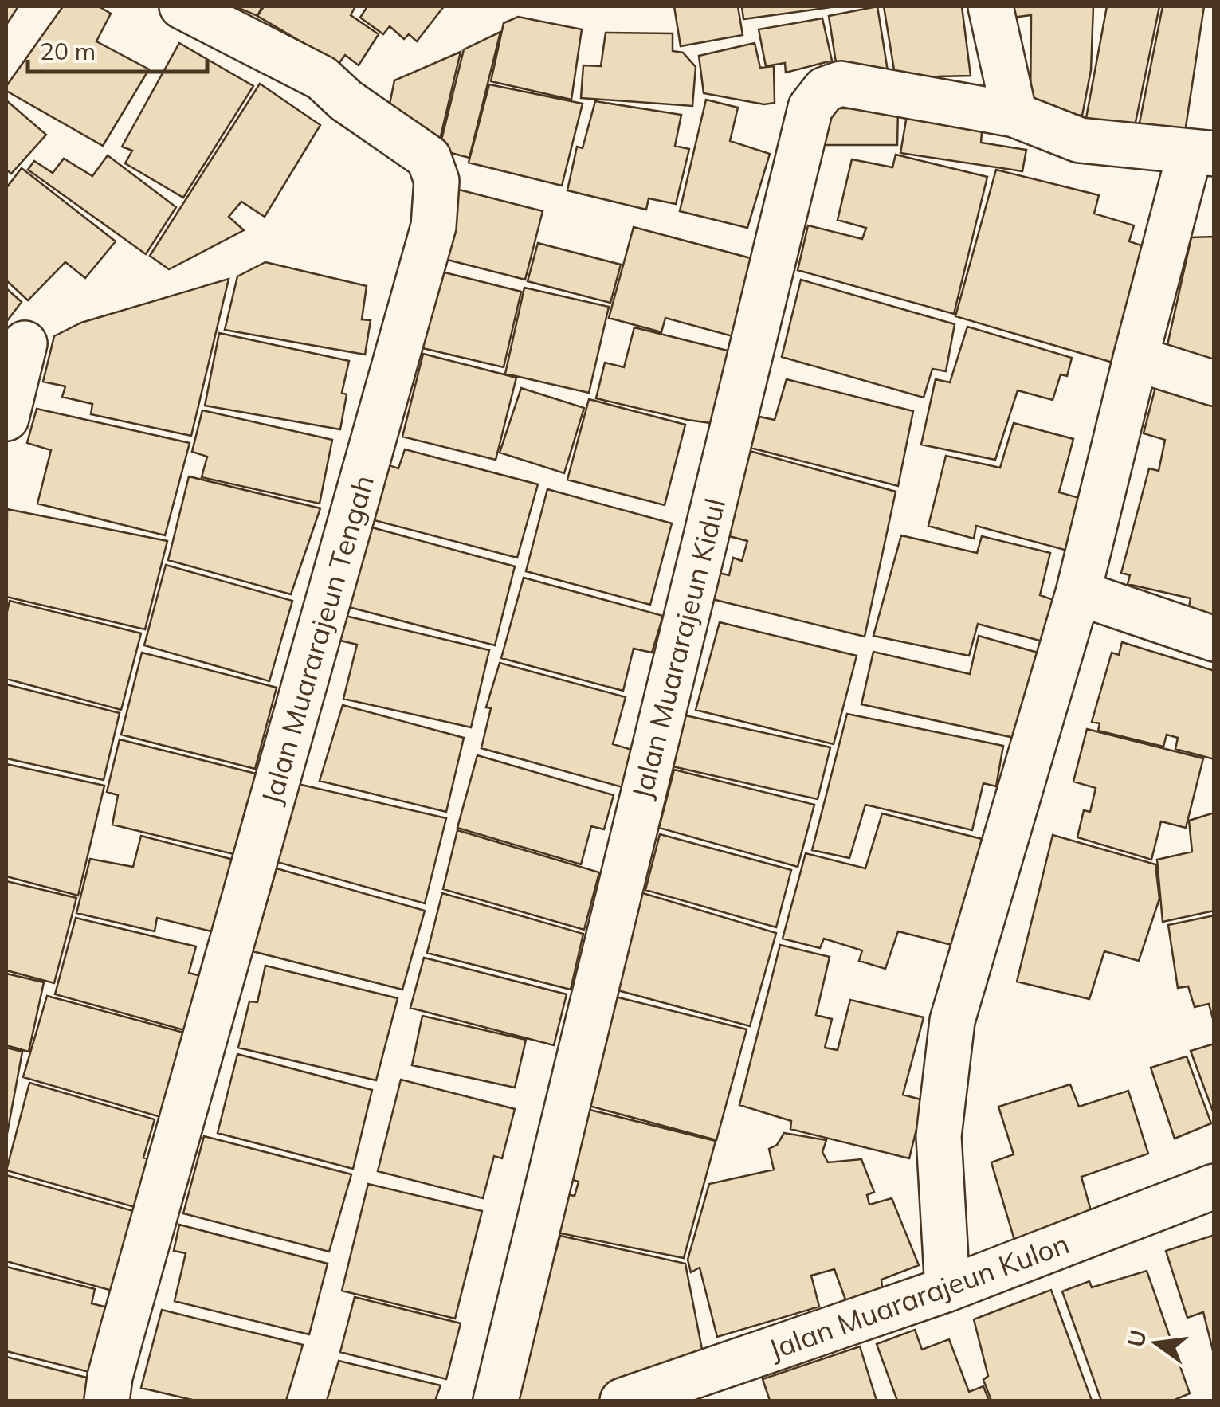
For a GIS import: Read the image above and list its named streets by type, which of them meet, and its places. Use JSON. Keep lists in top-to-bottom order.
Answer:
{
  "streets": {
    "street": ["Jalan Muararajeun Tengah", "Jalan Muararajeun Kidul", "Jalan Muararajeun Kulon"]
  },
  "scale_bar": "20 m",
  "north": "left"
}
